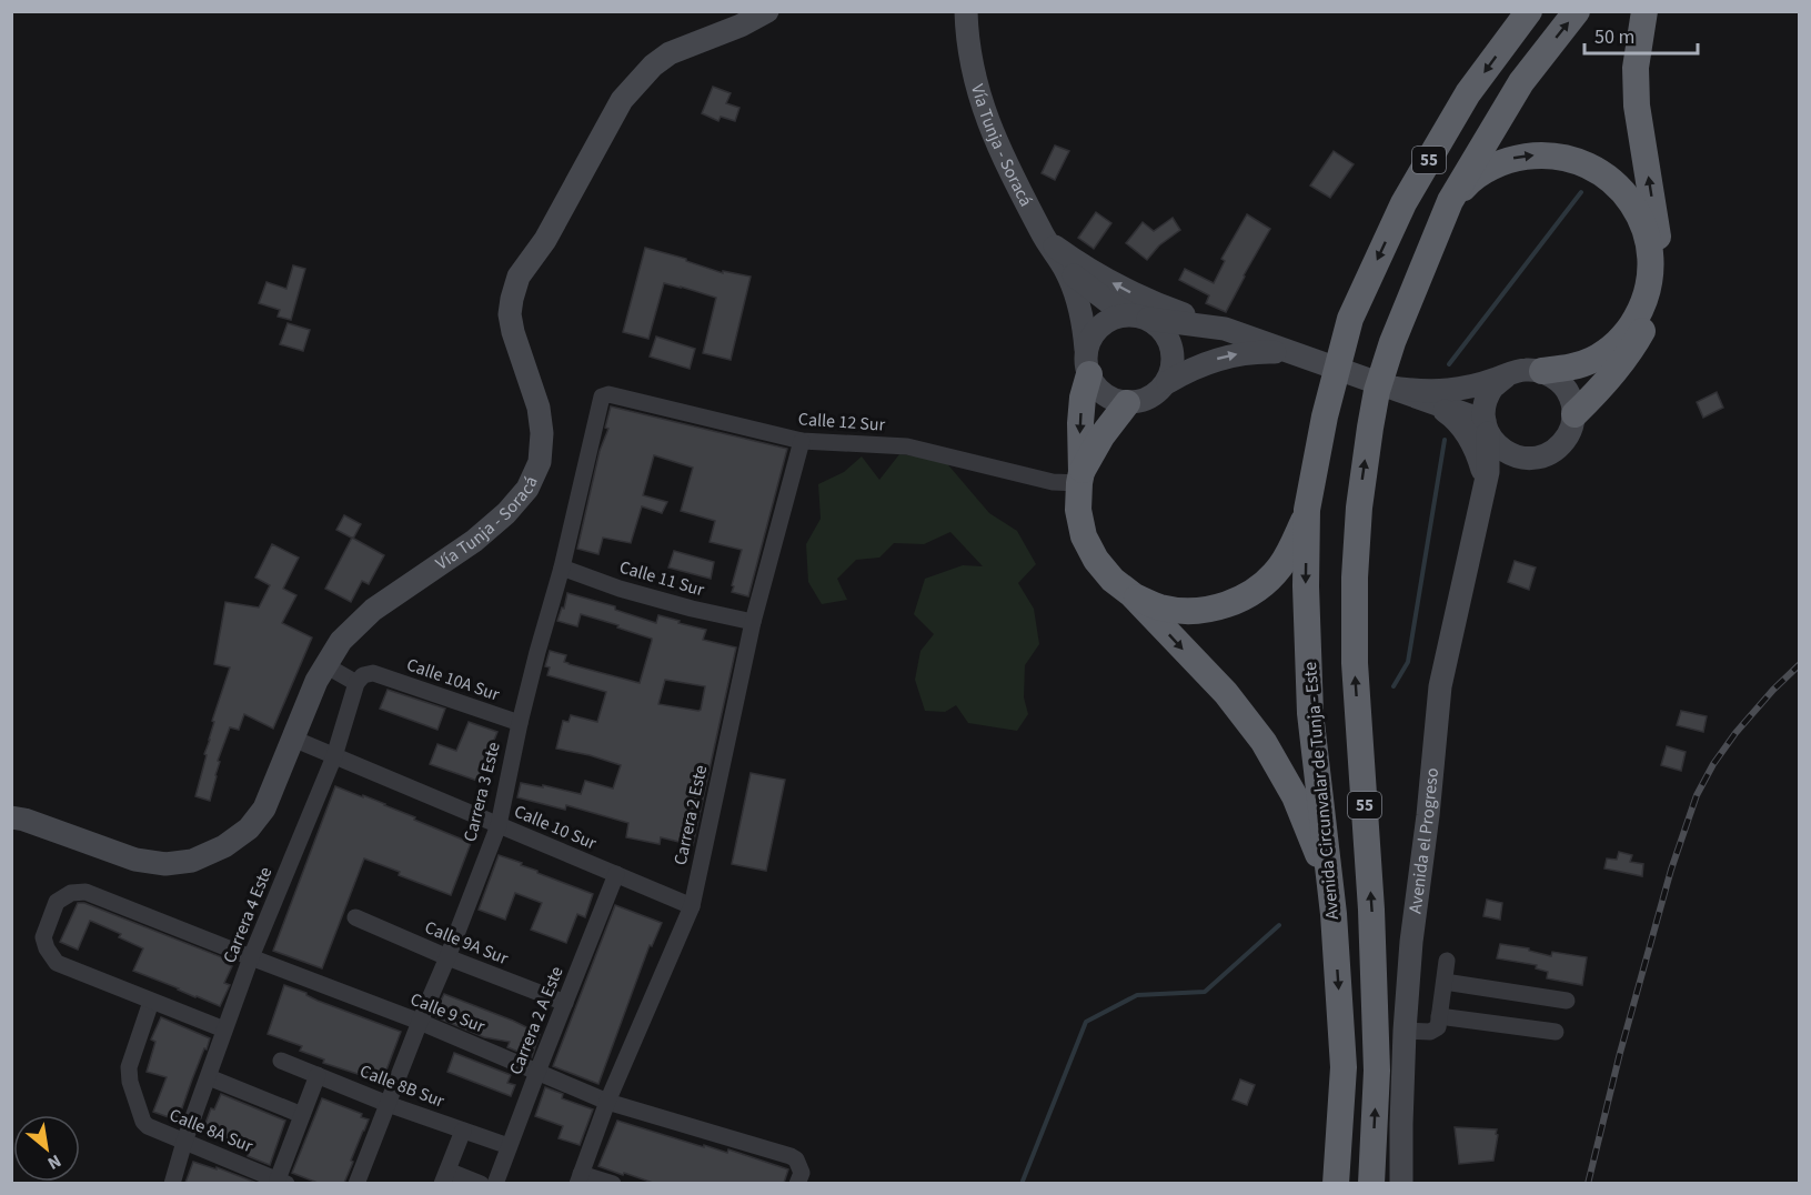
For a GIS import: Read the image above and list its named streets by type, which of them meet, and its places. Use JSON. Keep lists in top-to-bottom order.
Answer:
{
  "streets": {
    "highway": ["55", "Avenida Circunvalar de Tunja - Este"],
    "main road": ["Vía Tunja - Soracá", "Avenida el Progreso"],
    "street": [
      "Calle 12 Sur",
      "Calle 11 Sur",
      "Calle 10A Sur",
      "Carrera 3 Este",
      "Carrera 2 Este",
      "Calle 10 Sur",
      "Carrera 4 Este",
      "Calle 9A Sur",
      "Calle 9 Sur",
      "Carrera 2 A Este",
      "Calle 8B Sur",
      "Calle 8A Sur"
    ]
  },
  "crossings": [
    ["Vía Tunja - Soracá", "Calle 10 Sur"],
    ["Vía Tunja - Soracá", "Avenida el Progreso"],
    ["Calle 12 Sur", "Carrera 3 Este"],
    ["Calle 12 Sur", "Carrera 2 Este"],
    ["Calle 11 Sur", "Carrera 3 Este"],
    ["Calle 11 Sur", "Carrera 2 Este"],
    ["Calle 10A Sur", "Carrera 3 Este"],
    ["Calle 10A Sur", "Carrera 4 Este"],
    ["Carrera 3 Este", "Calle 10 Sur"],
    ["Carrera 3 Este", "Calle 9A Sur"],
    ["Carrera 3 Este", "Calle 9 Sur"],
    ["Carrera 3 Este", "Calle 8B Sur"],
    ["Carrera 2 Este", "Calle 10 Sur"],
    ["Carrera 2 Este", "Calle 9 Sur"],
    ["Calle 10 Sur", "Carrera 4 Este"],
    ["Calle 10 Sur", "Carrera 2 A Este"],
    ["Carrera 4 Este", "Calle 9 Sur"],
    ["Carrera 4 Este", "Calle 8A Sur"],
    ["Calle 9A Sur", "Carrera 2 A Este"],
    ["Calle 9 Sur", "Carrera 2 A Este"],
    ["Calle 9 Sur", "Calle 8A Sur"],
    ["Carrera 2 A Este", "Calle 8B Sur"]
  ],
  "scale_bar": "50 m",
  "north": "bottom right"
}
